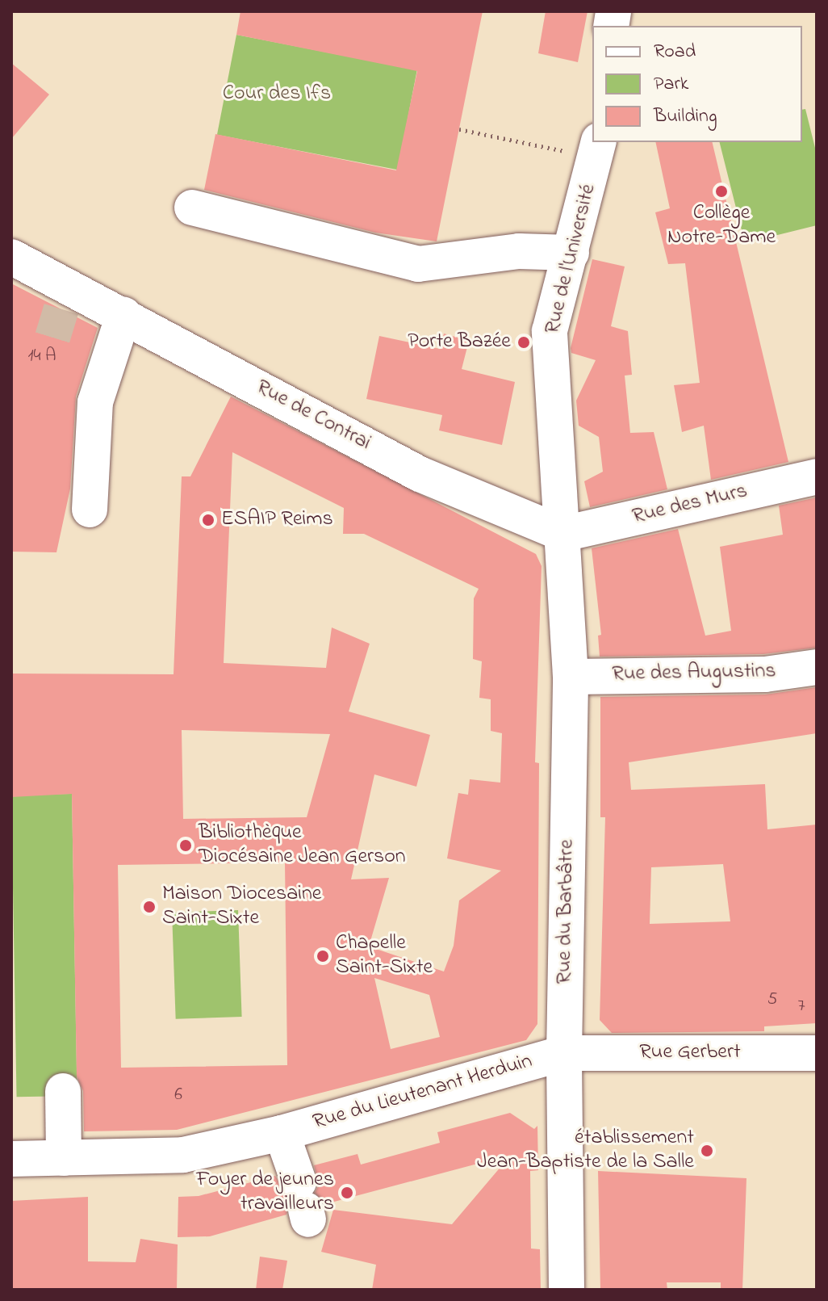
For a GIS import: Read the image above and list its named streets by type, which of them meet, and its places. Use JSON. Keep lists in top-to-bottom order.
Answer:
{
  "streets": {
    "street": [
      "Rue de l'Université",
      "Rue de Contrai",
      "Rue des Murs",
      "Rue des Augustins",
      "Rue du Barbâtre",
      "Rue Gerbert",
      "Rue du Lieutenant Herduin"
    ]
  },
  "crossings": [
    ["Rue de l'Université", "Rue de Contrai"],
    ["Rue de l'Université", "Rue des Murs"],
    ["Rue de l'Université", "Rue du Barbâtre"],
    ["Rue de Contrai", "Rue des Murs"],
    ["Rue de Contrai", "Rue du Barbâtre"],
    ["Rue des Murs", "Rue du Barbâtre"],
    ["Rue des Augustins", "Rue du Barbâtre"],
    ["Rue du Barbâtre", "Rue Gerbert"],
    ["Rue du Barbâtre", "Rue du Lieutenant Herduin"],
    ["Rue Gerbert", "Rue du Lieutenant Herduin"]
  ],
  "parks": ["Cour des Ifs"],
  "places": [
    "Collège Notre-Dame",
    "Porte Bazée",
    "ESAIP Reims",
    "Bibliothèque Diocésaine Jean Gerson",
    "Maison Diocesaine Saint-Sixte",
    "Chapelle Saint-Sixte",
    "établissement Jean-Baptiste de la Salle",
    "Foyer de jeunes travailleurs"
  ],
  "house_numbers": [
    "14 A",
    "5",
    "7",
    "6"
  ],
  "legend": ["Road", "Park", "Building"]
}
